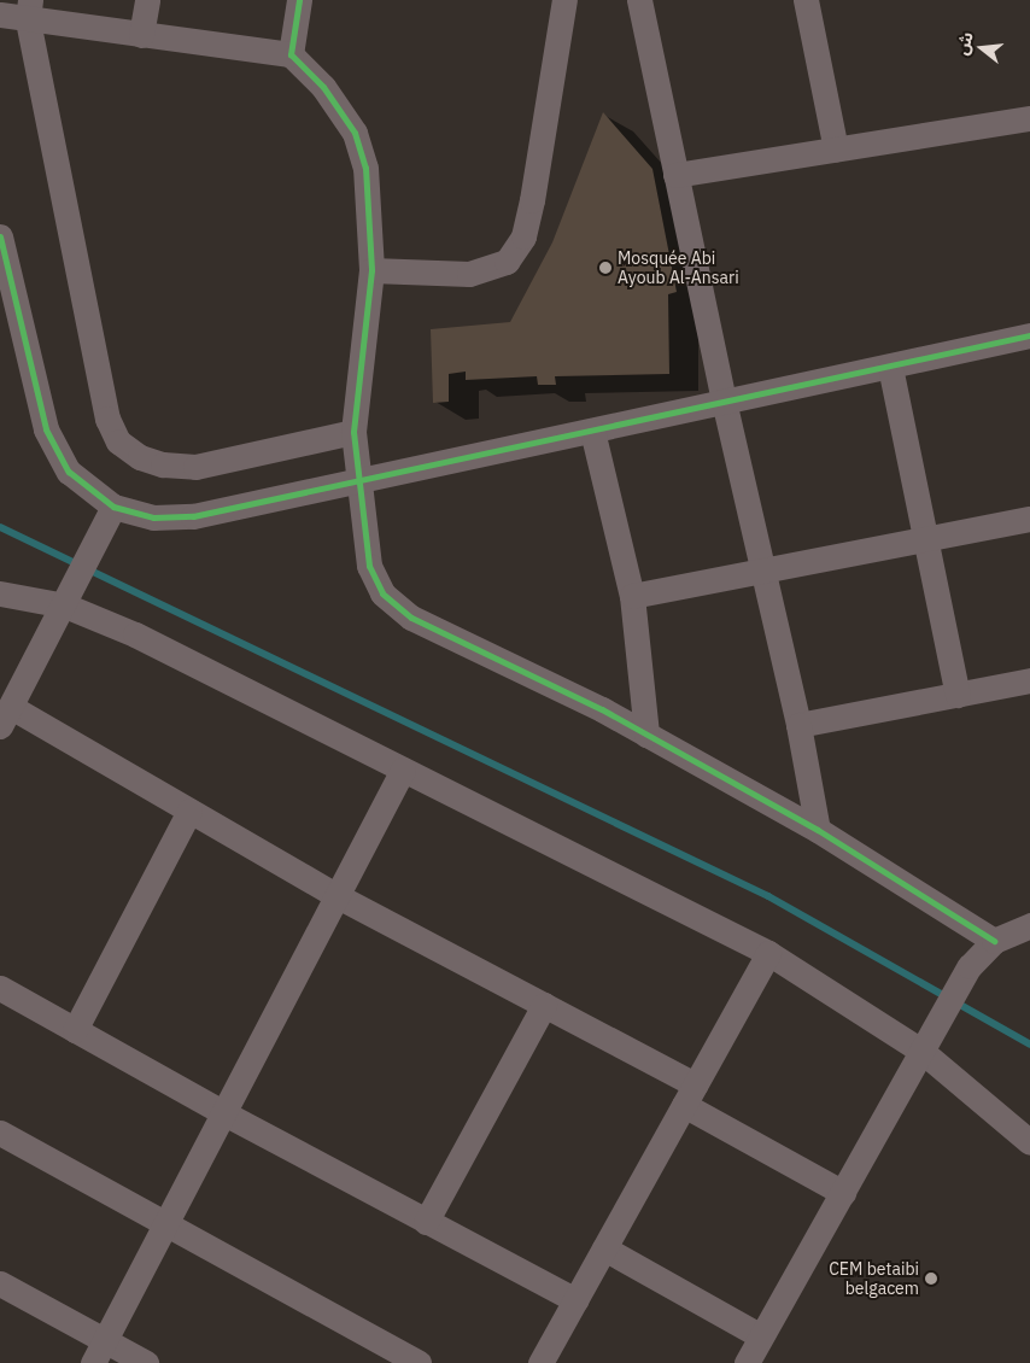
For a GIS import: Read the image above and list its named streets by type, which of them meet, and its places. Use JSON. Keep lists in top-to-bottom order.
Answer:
{
  "places": ["Mosquée Abi Ayoub Al-Ansari", "CEM betaibi belgacem"],
  "north": "left"
}
